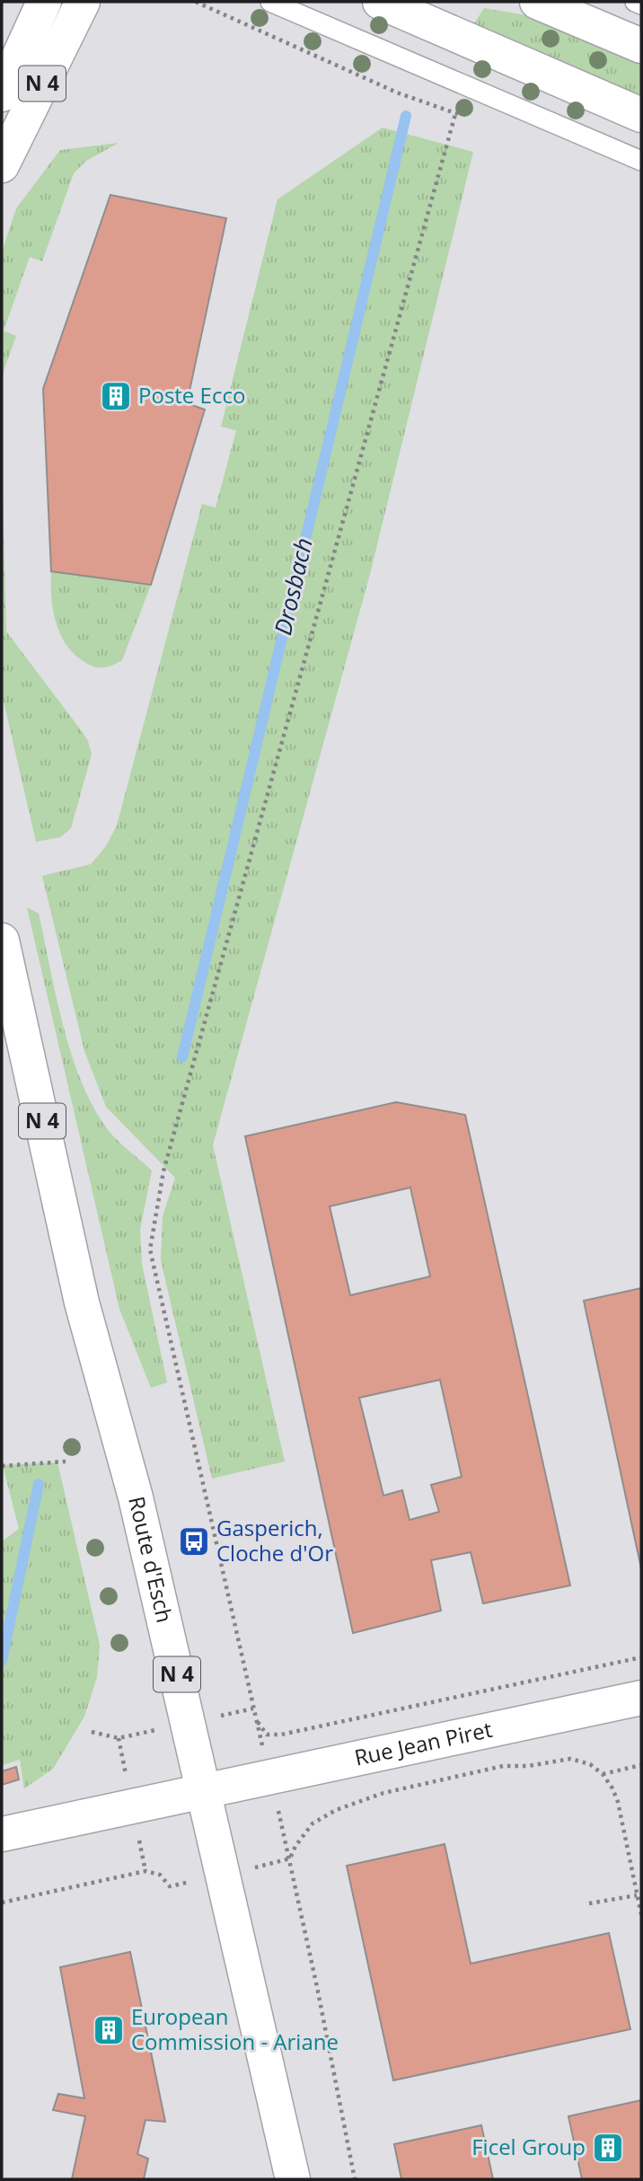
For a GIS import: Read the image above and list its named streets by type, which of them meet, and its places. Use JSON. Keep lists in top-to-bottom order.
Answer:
{
  "streets": {
    "main road": ["N 4", "Route d'Esch", "Rue Jean Piret"]
  },
  "crossings": [
    ["Route d'Esch", "Rue Jean Piret"]
  ],
  "water": ["Drosbach"],
  "places": {
    "building": ["Poste Ecco", "European Commission - Ariane", "Ficel Group"],
    "bus stop": ["Gasperich, Cloche d'Or"]
  }
}
